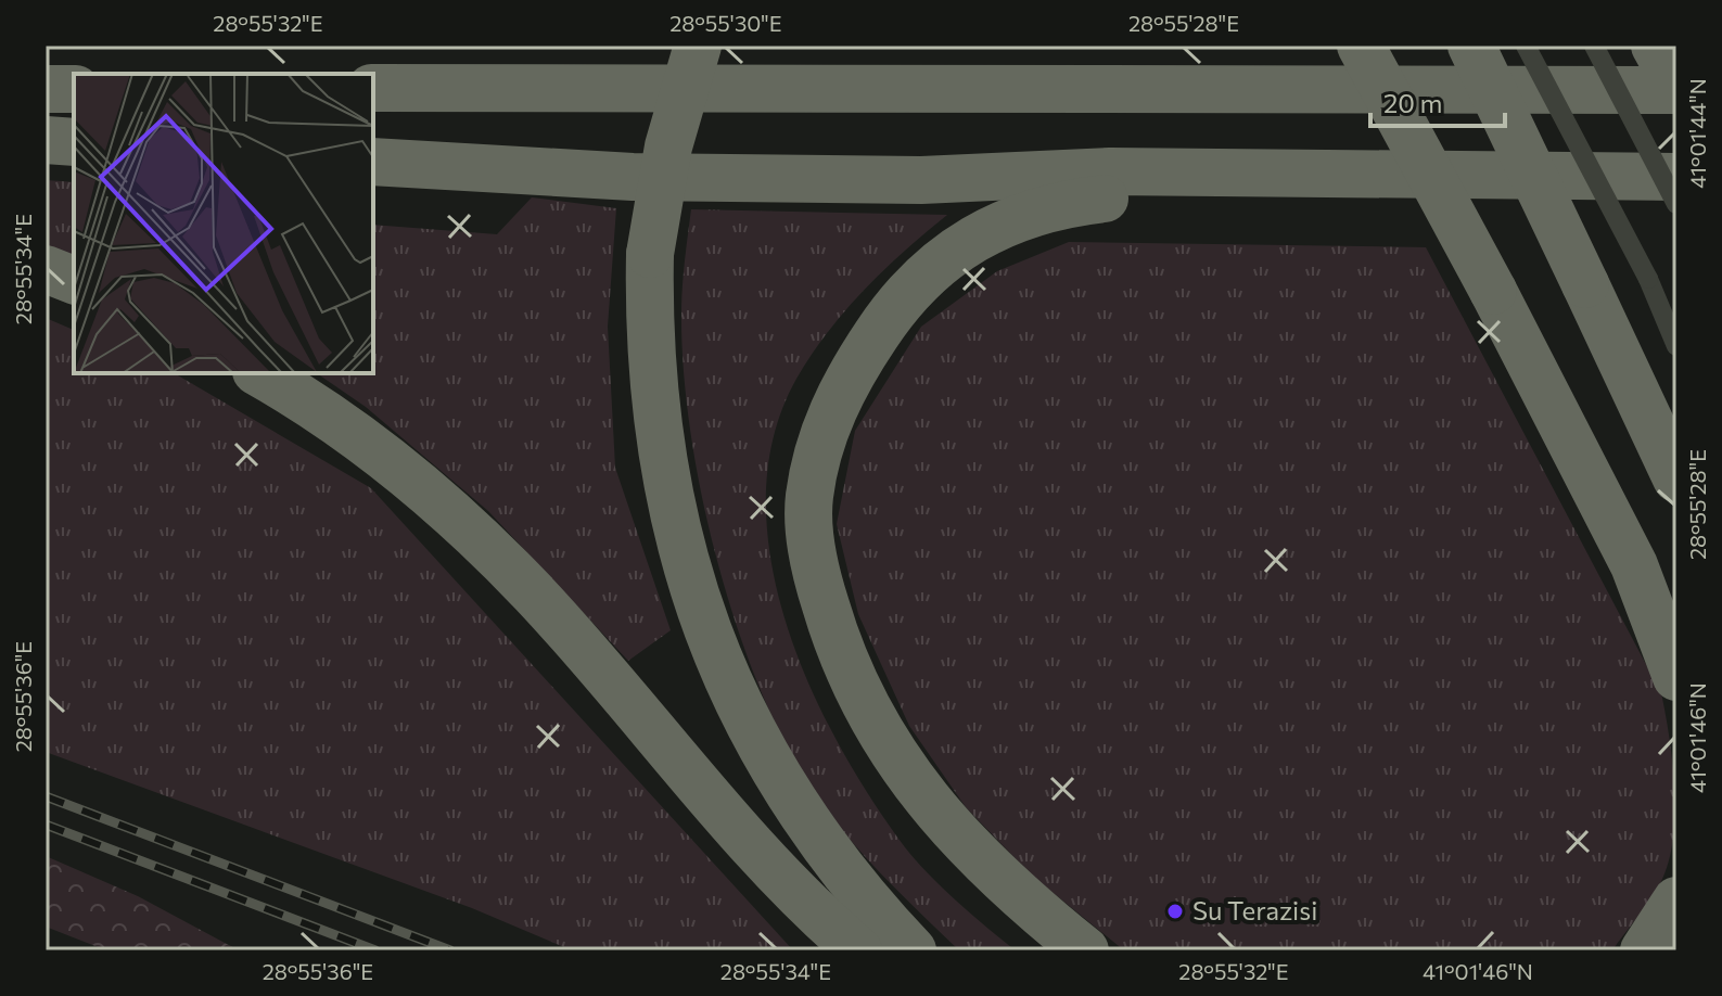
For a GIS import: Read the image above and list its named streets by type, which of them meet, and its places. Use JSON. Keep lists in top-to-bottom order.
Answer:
{
  "places": ["Su Terazisi"],
  "scale_bar": "20 m",
  "coordinates": [
    "28°55'32\"E",
    "28°55'30\"E",
    "28°55'28\"E",
    "41°01'44\"N",
    "28°55'34\"E",
    "28°55'36\"E",
    "41°01'46\"N"
  ]
}
